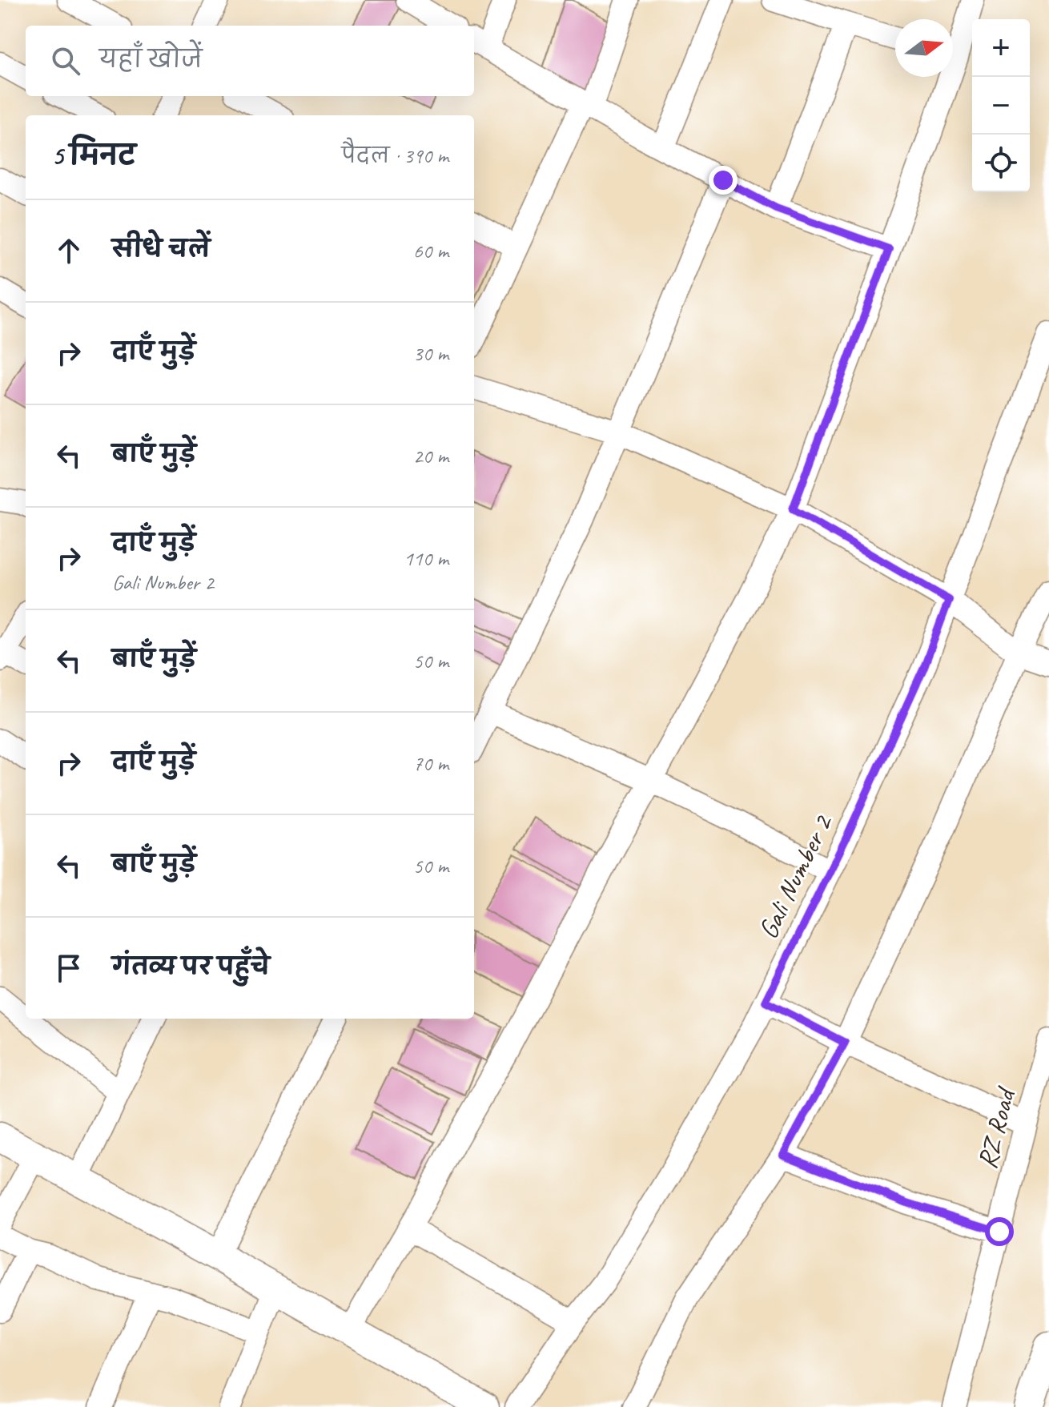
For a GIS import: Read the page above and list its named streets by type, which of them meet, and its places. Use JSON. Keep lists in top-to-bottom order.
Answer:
{
  "streets": {
    "street": ["Gali Number 2", "RZ Road"]
  },
  "north": "right",
  "page": {
    "map_buttons": ["+", "−"],
    "search": "यहाँ खोजें",
    "heading": ["5 मिनट", "पैदल · 390 m"],
    "list": [
      ["सीधे चलें", "60 m"],
      ["दाएँ मुड़ें", "30 m"],
      ["बाएँ मुड़ें", "20 m"],
      ["दाएँ मुड़ें", "Gali Number 2", "110 m"],
      ["बाएँ मुड़ें", "50 m"],
      ["दाएँ मुड़ें", "70 m"],
      ["बाएँ मुड़ें", "50 m"],
      "गंतव्य पर पहुँचे"
    ]
  }
}
